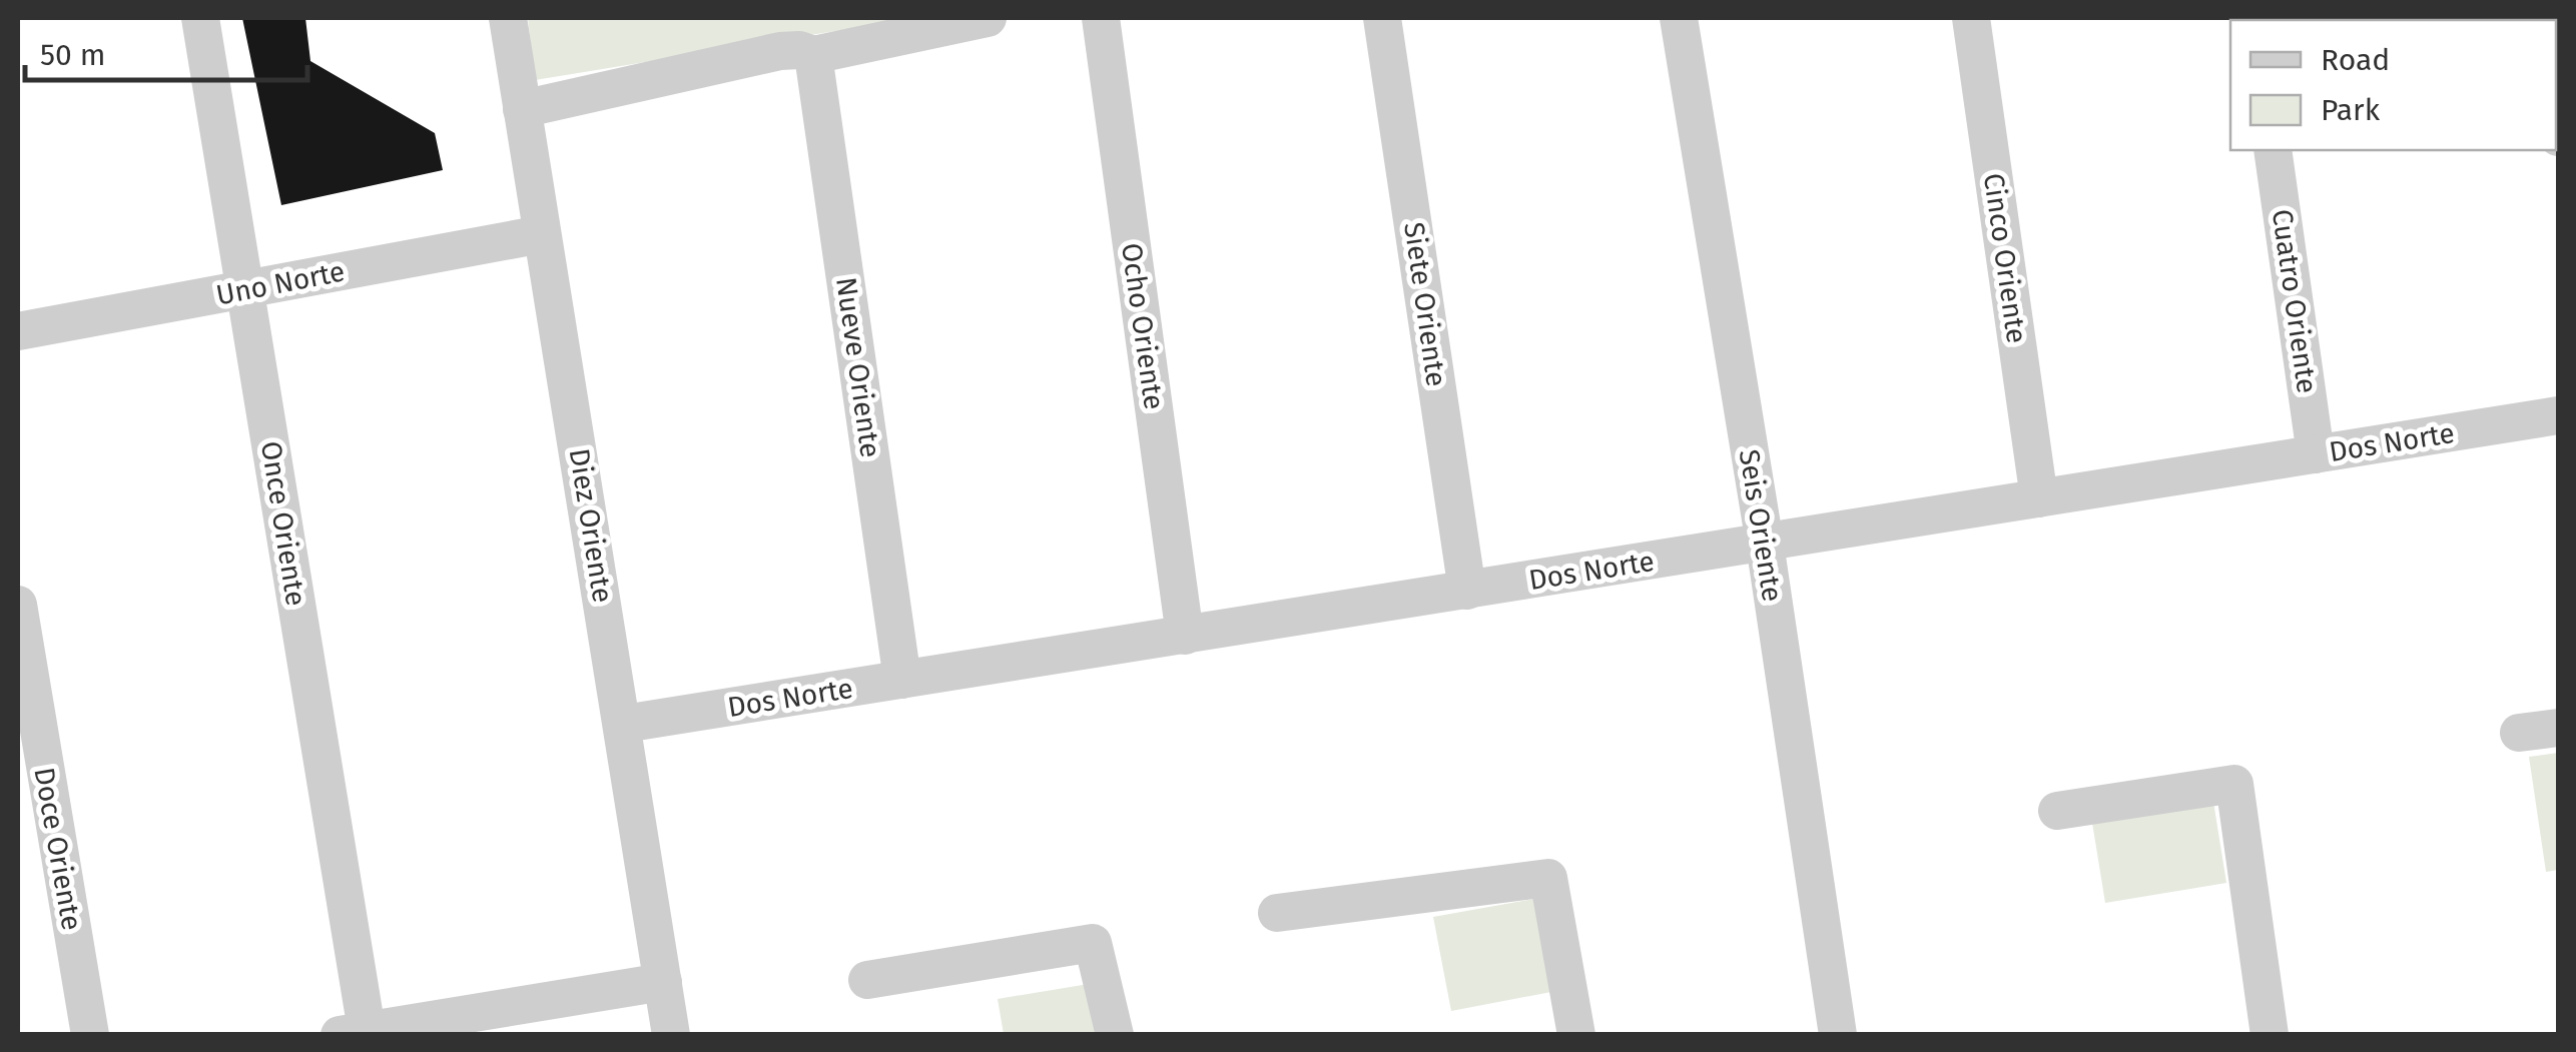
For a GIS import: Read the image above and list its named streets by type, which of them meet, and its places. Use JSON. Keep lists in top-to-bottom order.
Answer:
{
  "streets": {
    "street": [
      "Cinco Oriente",
      "Uno Norte",
      "Cuatro Oriente",
      "Siete Oriente",
      "Ocho Oriente",
      "Nueve Oriente",
      "Dos Norte",
      "Once Oriente",
      "Diez Oriente",
      "Seis Oriente",
      "Doce Oriente"
    ]
  },
  "crossings": [
    ["Cinco Oriente", "Dos Norte"],
    ["Uno Norte", "Once Oriente"],
    ["Uno Norte", "Diez Oriente"],
    ["Cuatro Oriente", "Dos Norte"],
    ["Siete Oriente", "Dos Norte"],
    ["Ocho Oriente", "Dos Norte"],
    ["Nueve Oriente", "Dos Norte"],
    ["Dos Norte", "Diez Oriente"],
    ["Dos Norte", "Seis Oriente"]
  ],
  "legend": ["Road", "Park"],
  "scale_bar": "50 m"
}
